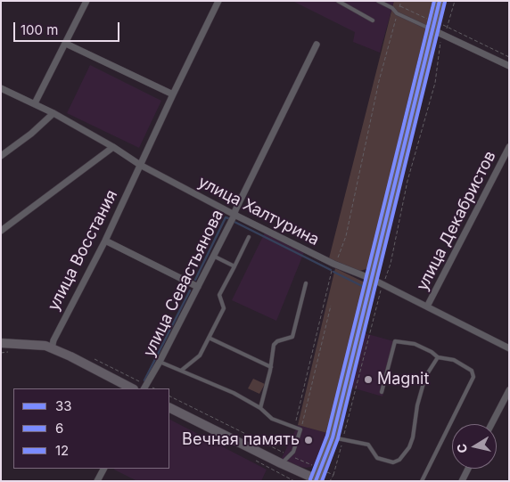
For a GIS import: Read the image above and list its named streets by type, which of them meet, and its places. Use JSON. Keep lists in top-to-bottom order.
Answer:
{
  "streets": {
    "street": [
      "улица Халтурина",
      "улица Декабристов",
      "улица Восстания",
      "улица Севастьянова"
    ]
  },
  "crossings": [
    ["улица Халтурина", "улица Декабристов"],
    ["улица Халтурина", "улица Восстания"],
    ["улица Халтурина", "улица Севастьянова"]
  ],
  "places": ["Magnit", "Вечная память"],
  "lines": ["transit line 33", "transit line 12", "transit line 6"],
  "legend": ["33", "6", "12"],
  "scale_bar": "100 m",
  "north": "left"
}
